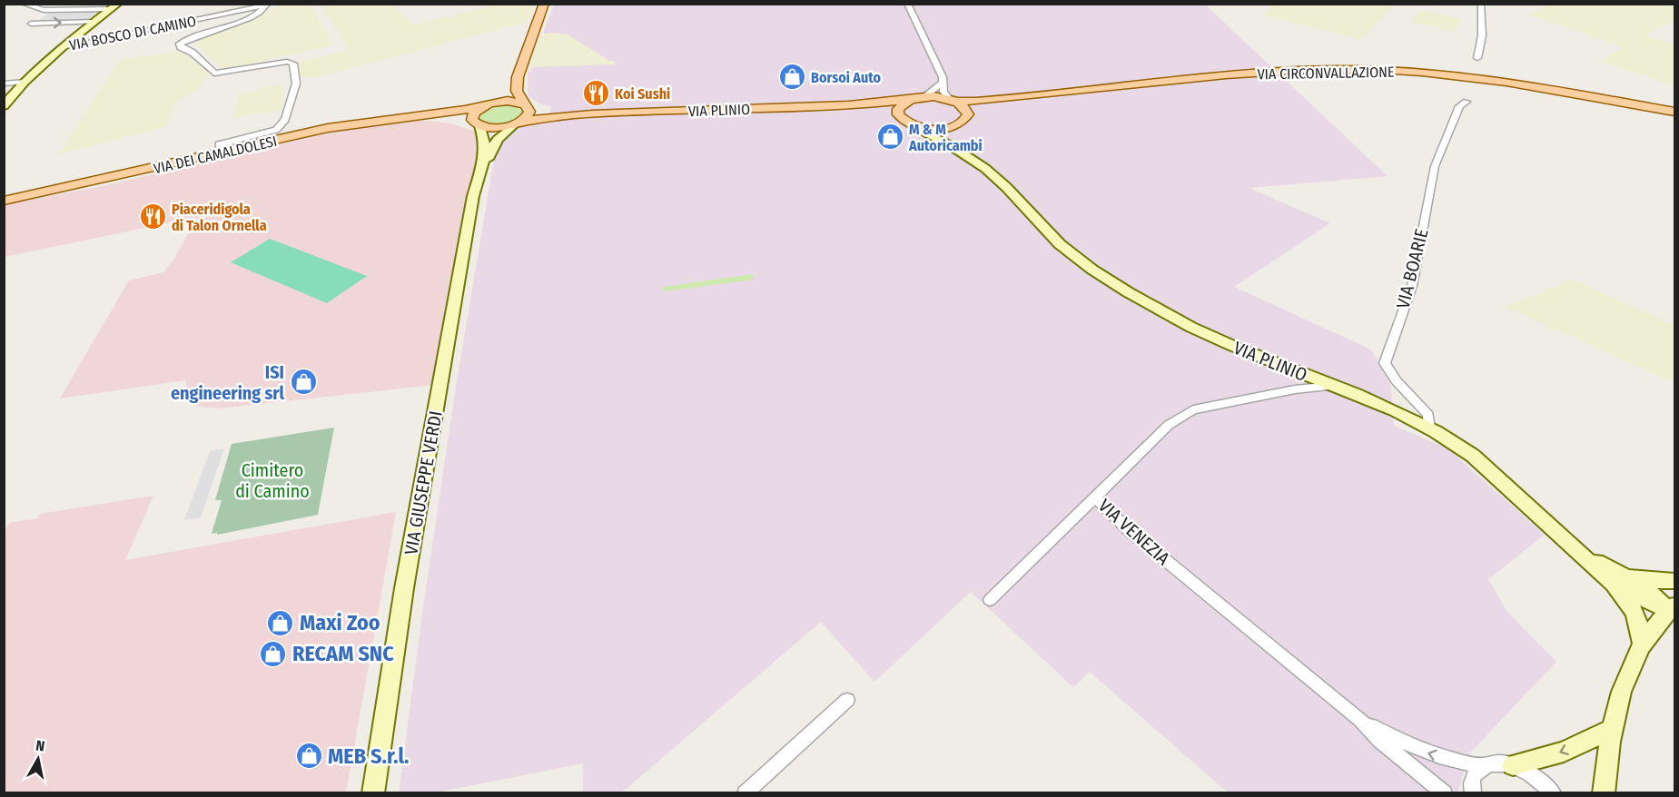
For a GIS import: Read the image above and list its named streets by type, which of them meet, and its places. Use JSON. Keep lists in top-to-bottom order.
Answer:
{
  "streets": {
    "main road": ["VIA CIRCONVALLAZIONE", "VIA PLINIO", "VIA DEI CAMALDOLESI"],
    "street": [
      "VIA BOSCO DI CAMINO",
      "VIA BOARIE",
      "VIA GIUSEPPE VERDI",
      "VIA VENEZIA"
    ]
  },
  "crossings": [
    ["VIA BOSCO DI CAMINO", "VIA DEI CAMALDOLESI"],
    ["VIA CIRCONVALLAZIONE", "VIA PLINIO"],
    ["VIA PLINIO", "VIA BOARIE"],
    ["VIA PLINIO", "VIA VENEZIA"],
    ["VIA DEI CAMALDOLESI", "VIA GIUSEPPE VERDI"]
  ],
  "parks": ["Cimitero di Camino"],
  "places": {
    "shop": [
      "Borsoi Auto",
      "M & M Autoricambi",
      "ISI engineering srl",
      "Maxi Zoo",
      "RECAM SNC",
      "MEB S.r.l."
    ],
    "restaurant": ["Koi Sushi", "Piaceridigola di Talon Ornella"]
  },
  "north": "top"
}
